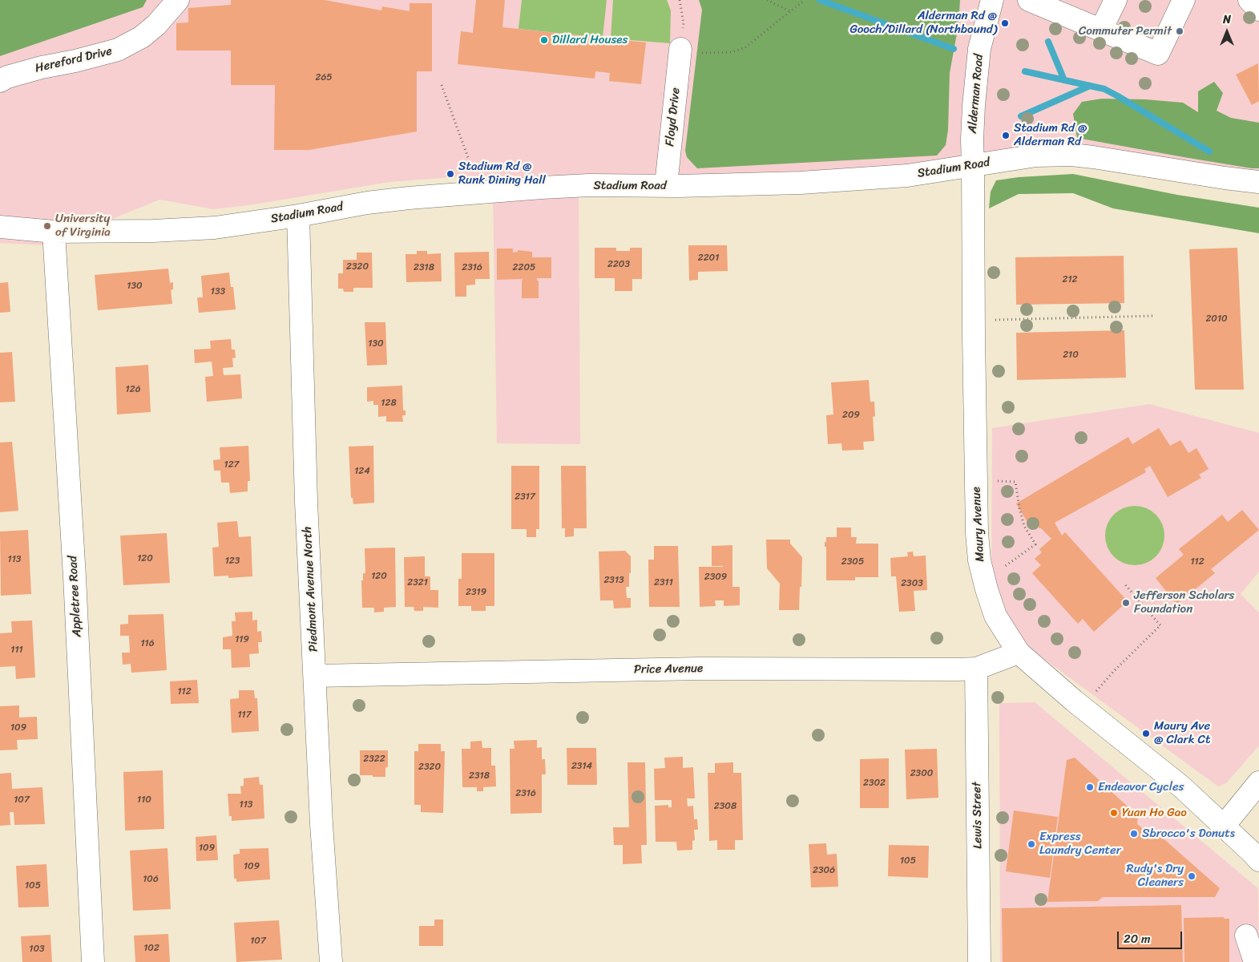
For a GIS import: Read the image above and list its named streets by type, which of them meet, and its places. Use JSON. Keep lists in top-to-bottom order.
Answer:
{
  "streets": {
    "street": [
      "Hereford Drive",
      "Alderman Road",
      "Floyd Drive",
      "Stadium Road",
      "Maury Avenue",
      "Piedmont Avenue North",
      "Appletree Road",
      "Price Avenue",
      "Lewis Street"
    ]
  },
  "crossings": [
    ["Alderman Road", "Stadium Road"],
    ["Alderman Road", "Maury Avenue"],
    ["Floyd Drive", "Stadium Road"],
    ["Stadium Road", "Maury Avenue"],
    ["Stadium Road", "Piedmont Avenue North"],
    ["Stadium Road", "Appletree Road"],
    ["Maury Avenue", "Price Avenue"],
    ["Piedmont Avenue North", "Price Avenue"],
    ["Price Avenue", "Lewis Street"]
  ],
  "places": [
    "Alderman Rd @ Gooch/Dillard (Northbound)",
    "Commuter Permit",
    "Dillard Houses",
    "Stadium Rd @ Alderman Rd",
    "Stadium Rd @ Runk Dining Hall",
    "University of Virginia",
    "Jefferson Scholars Foundation",
    "Maury Ave @ Clark Ct",
    "Endeavor Cycles",
    "Yuan Ho Gao",
    "Sbrocco's Donuts",
    "Express Laundry Center",
    "Rudy's Dry Cleaners"
  ],
  "house_numbers": [
    "265",
    "2201",
    "2203",
    "2320",
    "2318",
    "2316",
    "2205",
    "212",
    "130",
    "133",
    "2010",
    "130",
    "210",
    "126",
    "128",
    "209",
    "127",
    "124",
    "2317",
    "120",
    "113",
    "123",
    "2305",
    "112",
    "120",
    "2309",
    "2313",
    "2321",
    "2311",
    "2303",
    "2319",
    "119",
    "116",
    "111",
    "112",
    "117",
    "109",
    "2322",
    "2314",
    "2320",
    "2300",
    "2318",
    "2302",
    "2316",
    "107",
    "110",
    "113",
    "2308",
    "109",
    "105",
    "109",
    "2306",
    "106",
    "105",
    "107",
    "102",
    "103"
  ],
  "scale_bar": "20 m",
  "north": "top"
}
